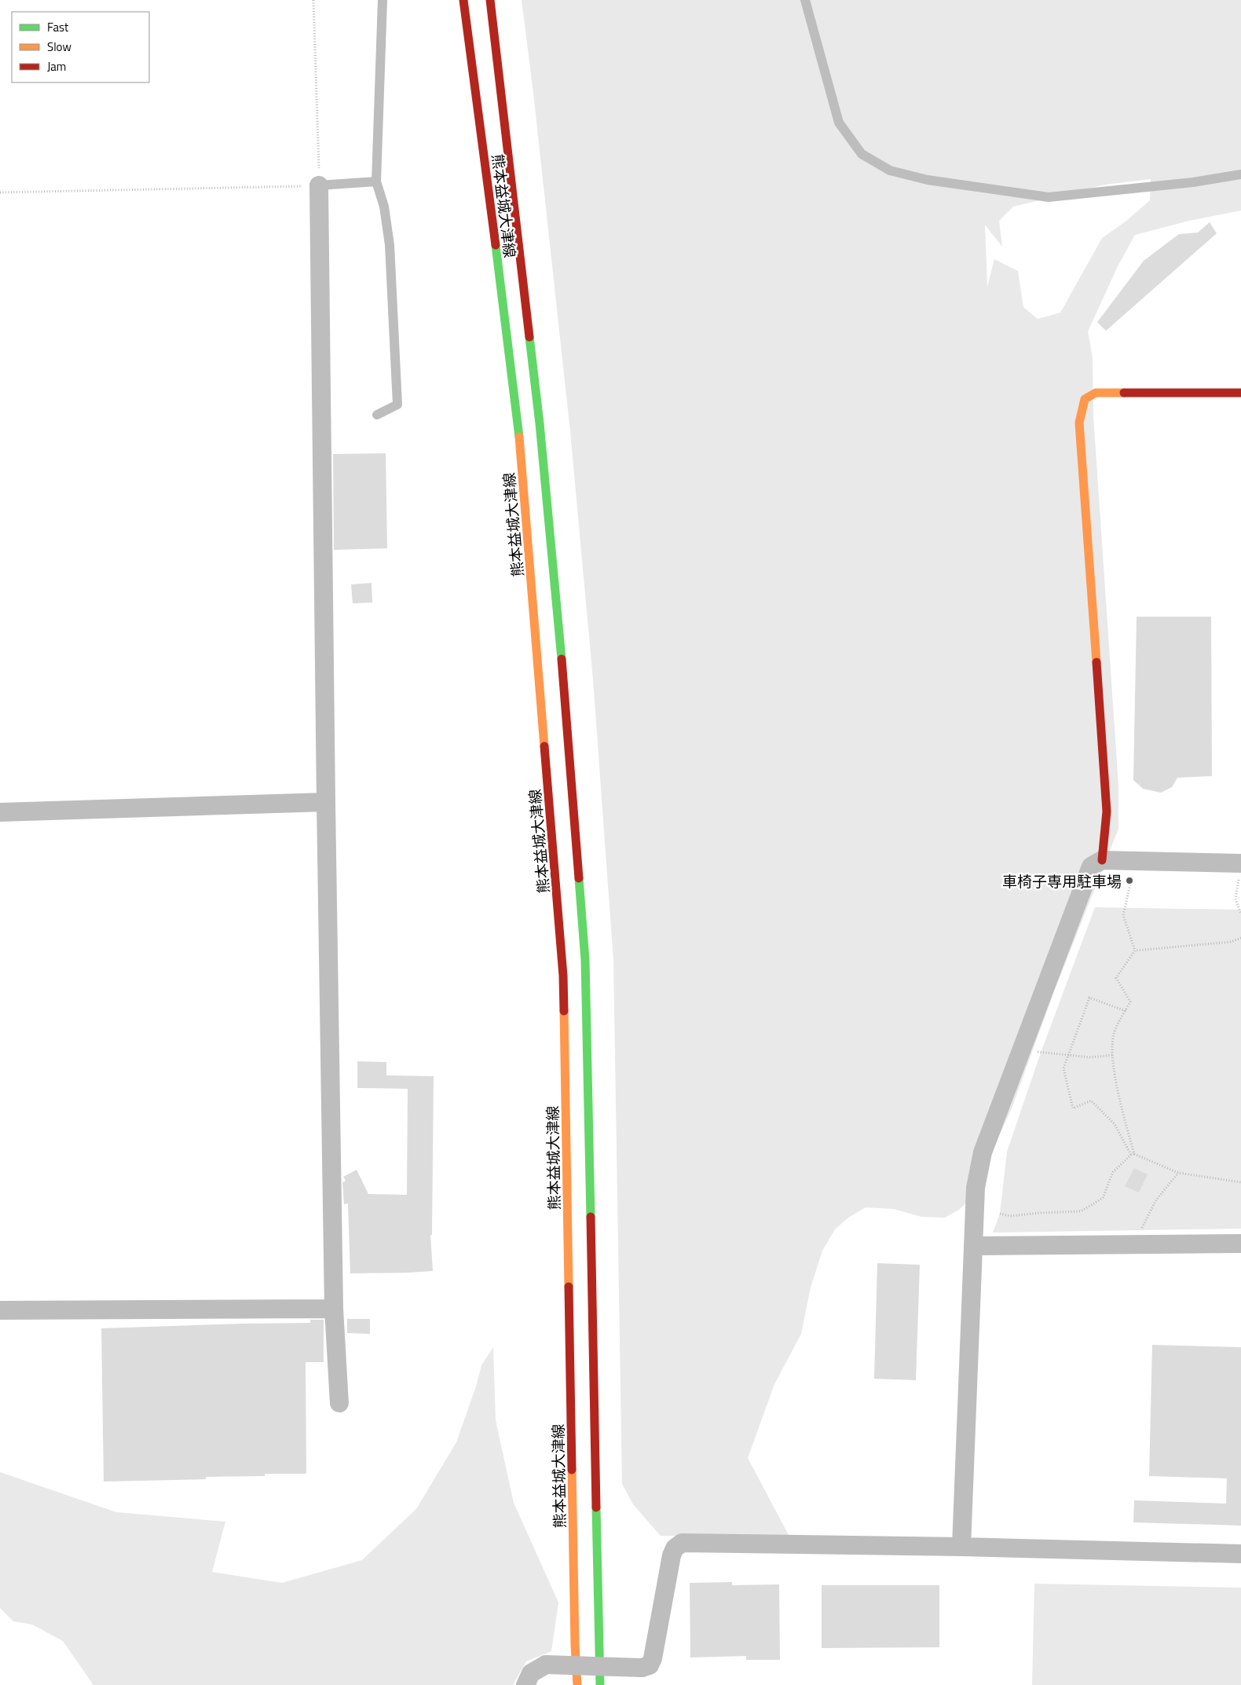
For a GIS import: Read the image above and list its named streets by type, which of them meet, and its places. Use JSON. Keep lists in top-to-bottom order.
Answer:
{
  "streets": {
    "main road": ["熊本益城大津線"]
  },
  "places": ["車椅子専用駐車場"],
  "legend": ["Fast", "Slow", "Jam"]
}
